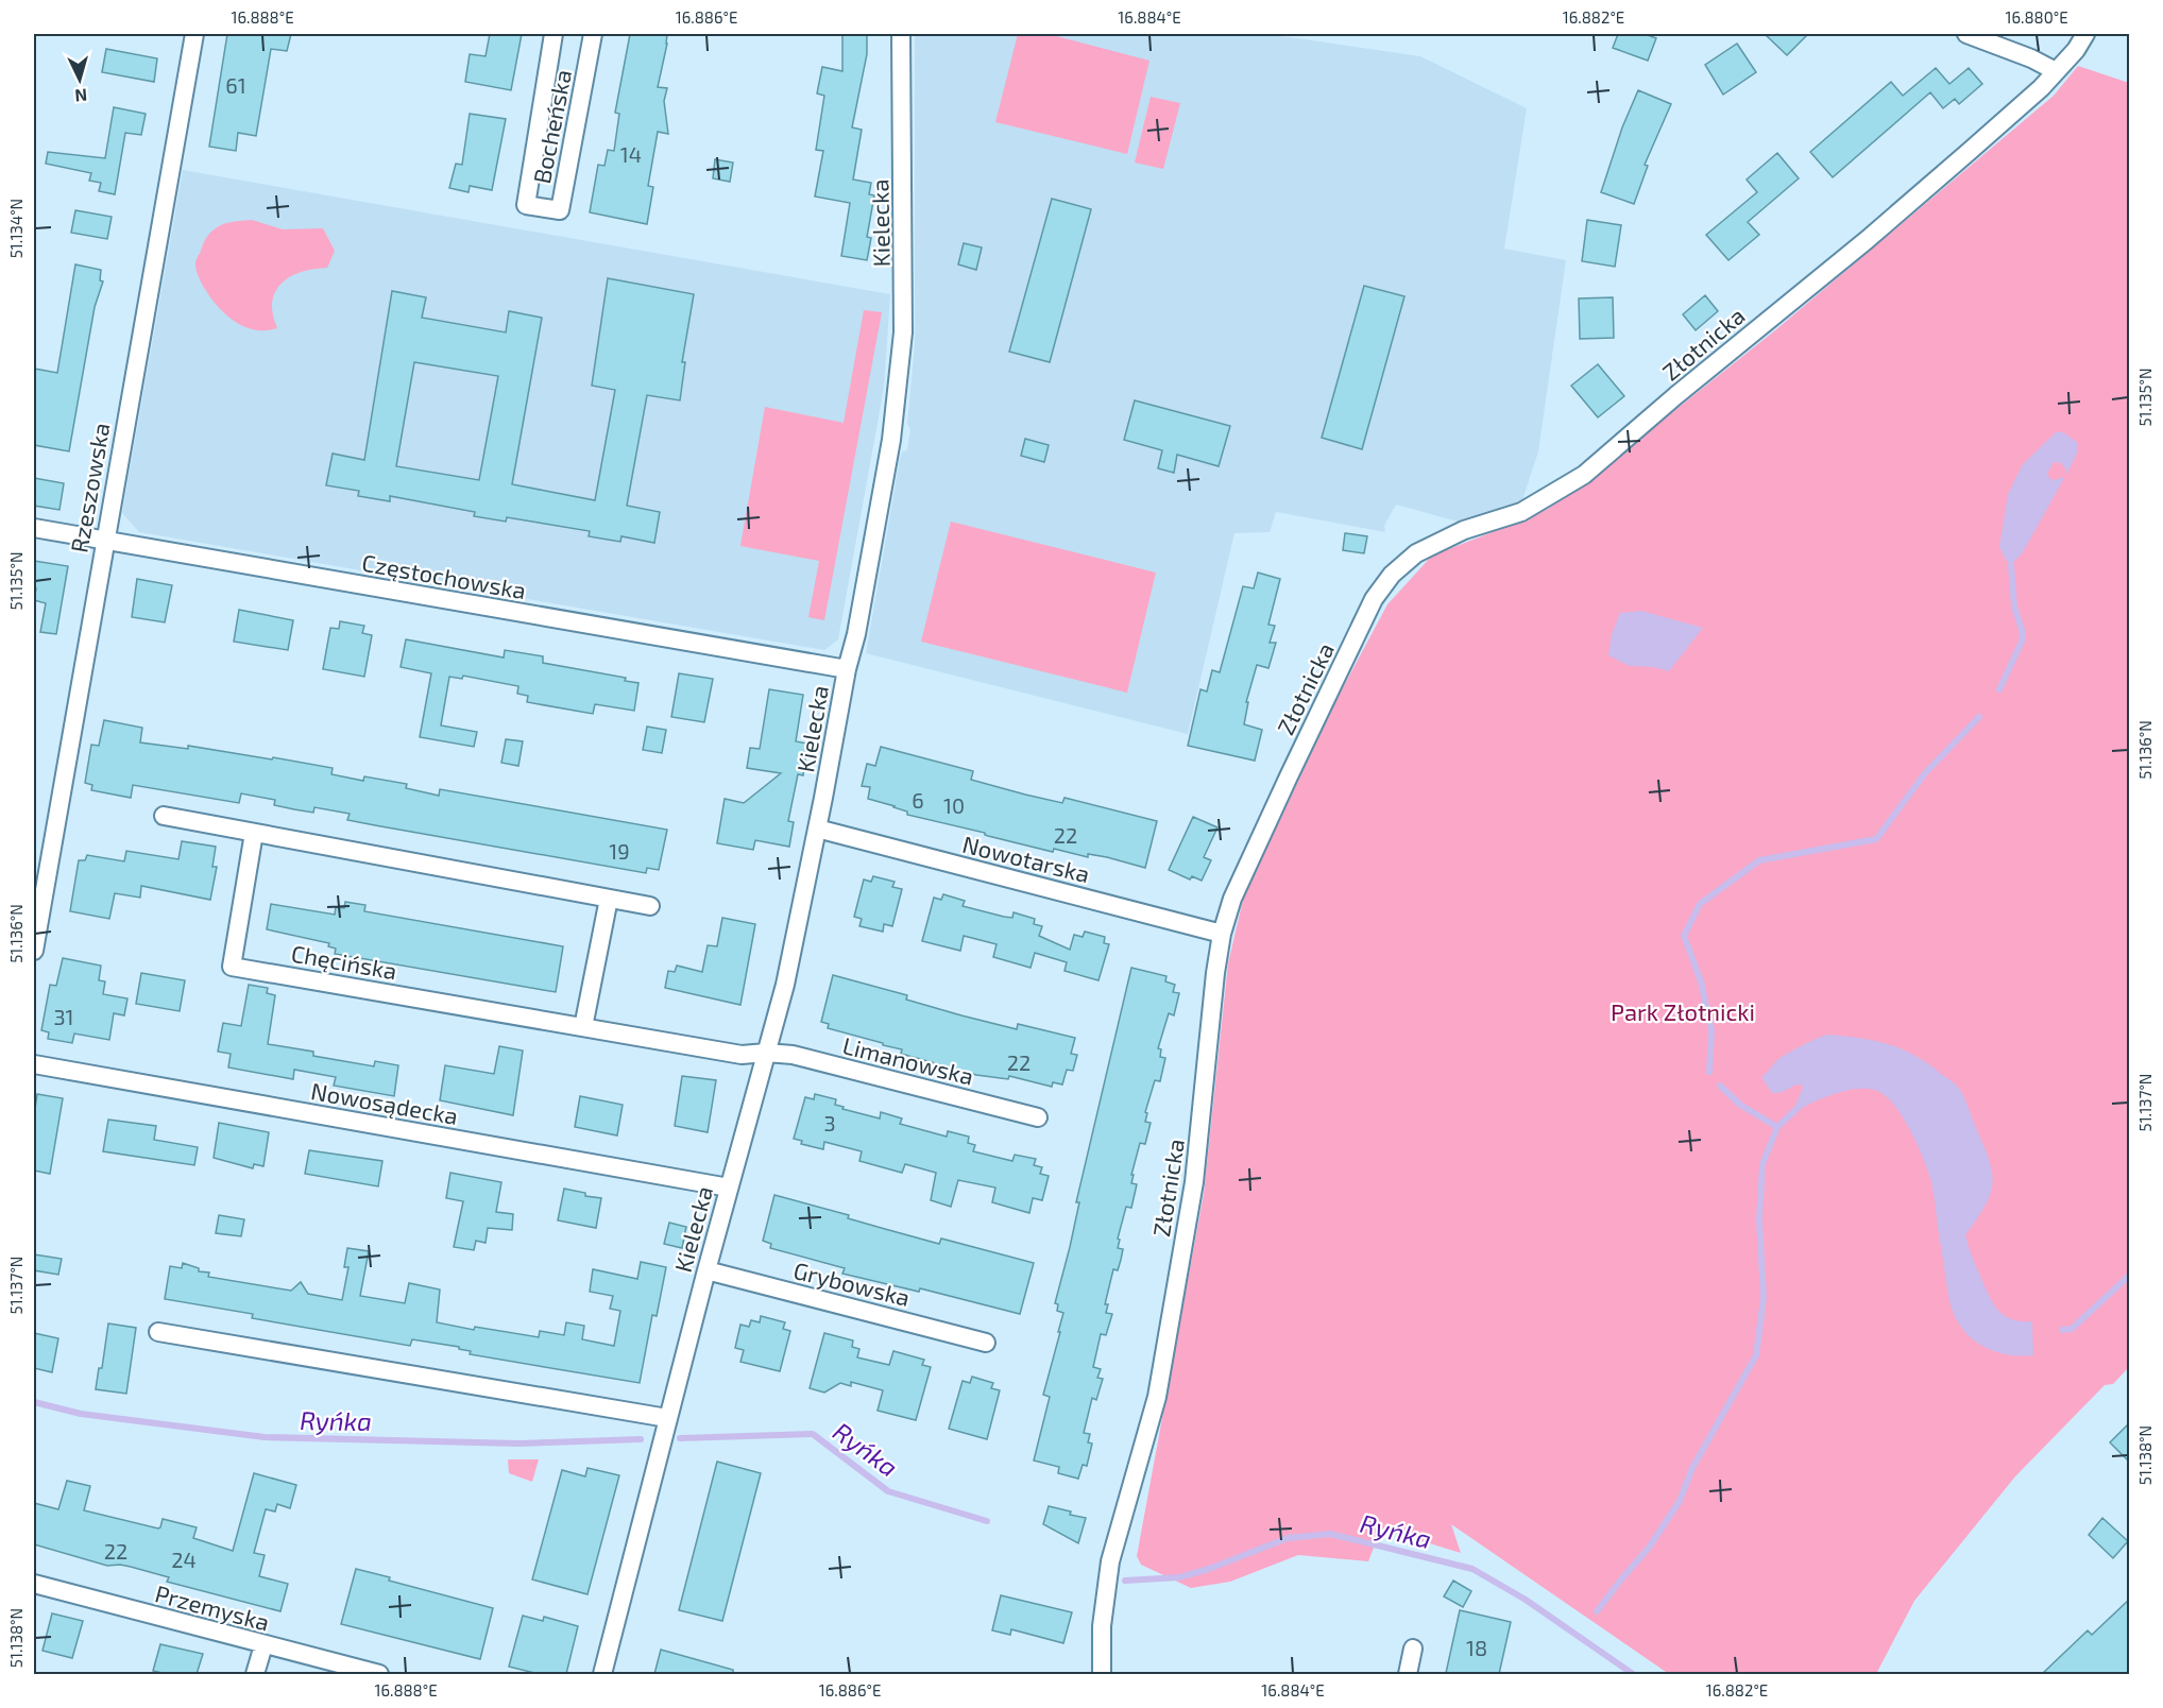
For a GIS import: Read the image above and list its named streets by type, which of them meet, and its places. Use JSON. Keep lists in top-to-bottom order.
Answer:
{
  "streets": {
    "street": [
      "Bocheńska",
      "Kielecka",
      "Złotnicka",
      "Rzeszowska",
      "Częstochowska",
      "Nowotarska",
      "Chęcińska",
      "Limanowska",
      "Nowosądecka",
      "Grybowska",
      "Przemyska"
    ]
  },
  "crossings": [
    ["Kielecka", "Częstochowska"],
    ["Kielecka", "Nowotarska"],
    ["Kielecka", "Chęcińska"],
    ["Kielecka", "Limanowska"],
    ["Kielecka", "Nowosądecka"],
    ["Kielecka", "Grybowska"],
    ["Złotnicka", "Nowotarska"],
    ["Rzeszowska", "Częstochowska"],
    ["Chęcińska", "Limanowska"]
  ],
  "water": ["Ryńka"],
  "parks": ["Park Złotnicki"],
  "house_numbers": [
    "61",
    "14",
    "6",
    "10",
    "22",
    "19",
    "31",
    "22",
    "3",
    "22",
    "24",
    "18"
  ],
  "north": "bottom",
  "coordinates": [
    "16.888°E",
    "16.886°E",
    "16.884°E",
    "16.882°E",
    "16.880°E",
    "51.134°N",
    "51.135°N",
    "51.136°N",
    "51.137°N",
    "51.138°N"
  ]
}
